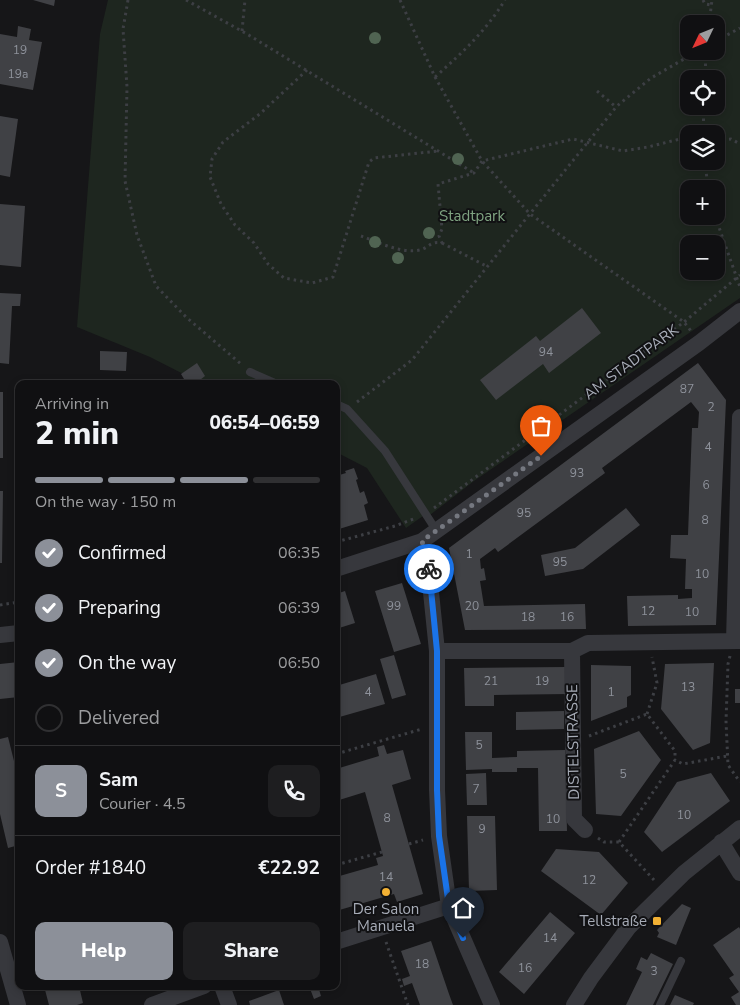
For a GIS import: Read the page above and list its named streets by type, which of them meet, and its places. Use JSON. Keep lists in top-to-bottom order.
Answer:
{
  "streets": {
    "street": ["AM STADTPARK", "DISTELSTRASSE"]
  },
  "parks": ["Stadtpark"],
  "places": {
    "other": ["Der Salon Manuela"],
    "transit": ["Tellstraße"]
  },
  "house_numbers": [
    "19",
    "19a",
    "94",
    "87",
    "2",
    "4",
    "93",
    "6",
    "95",
    "8",
    "1",
    "95",
    "10",
    "99",
    "20",
    "12",
    "10",
    "18",
    "16",
    "21",
    "19",
    "13",
    "4",
    "1",
    "5",
    "5",
    "7",
    "10",
    "8",
    "10",
    "9",
    "14",
    "12",
    "14",
    "18",
    "16",
    "3"
  ],
  "north": "bottom left",
  "page": {
    "map_buttons": ["+", "−"],
    "heading": ["2 min", "Arriving in", "06:54–06:59"],
    "panel": [
      "Sam",
      "Courier · 4.5",
      "Order #1840",
      "€22.92"
    ],
    "bar": "On the way · 150 m",
    "list": [
      ["Confirmed", "06:35"],
      ["Preparing", "06:39"],
      ["On the way", "06:50"],
      "Delivered"
    ],
    "round": "S",
    "buttons": ["Help", "Share"]
  }
}
